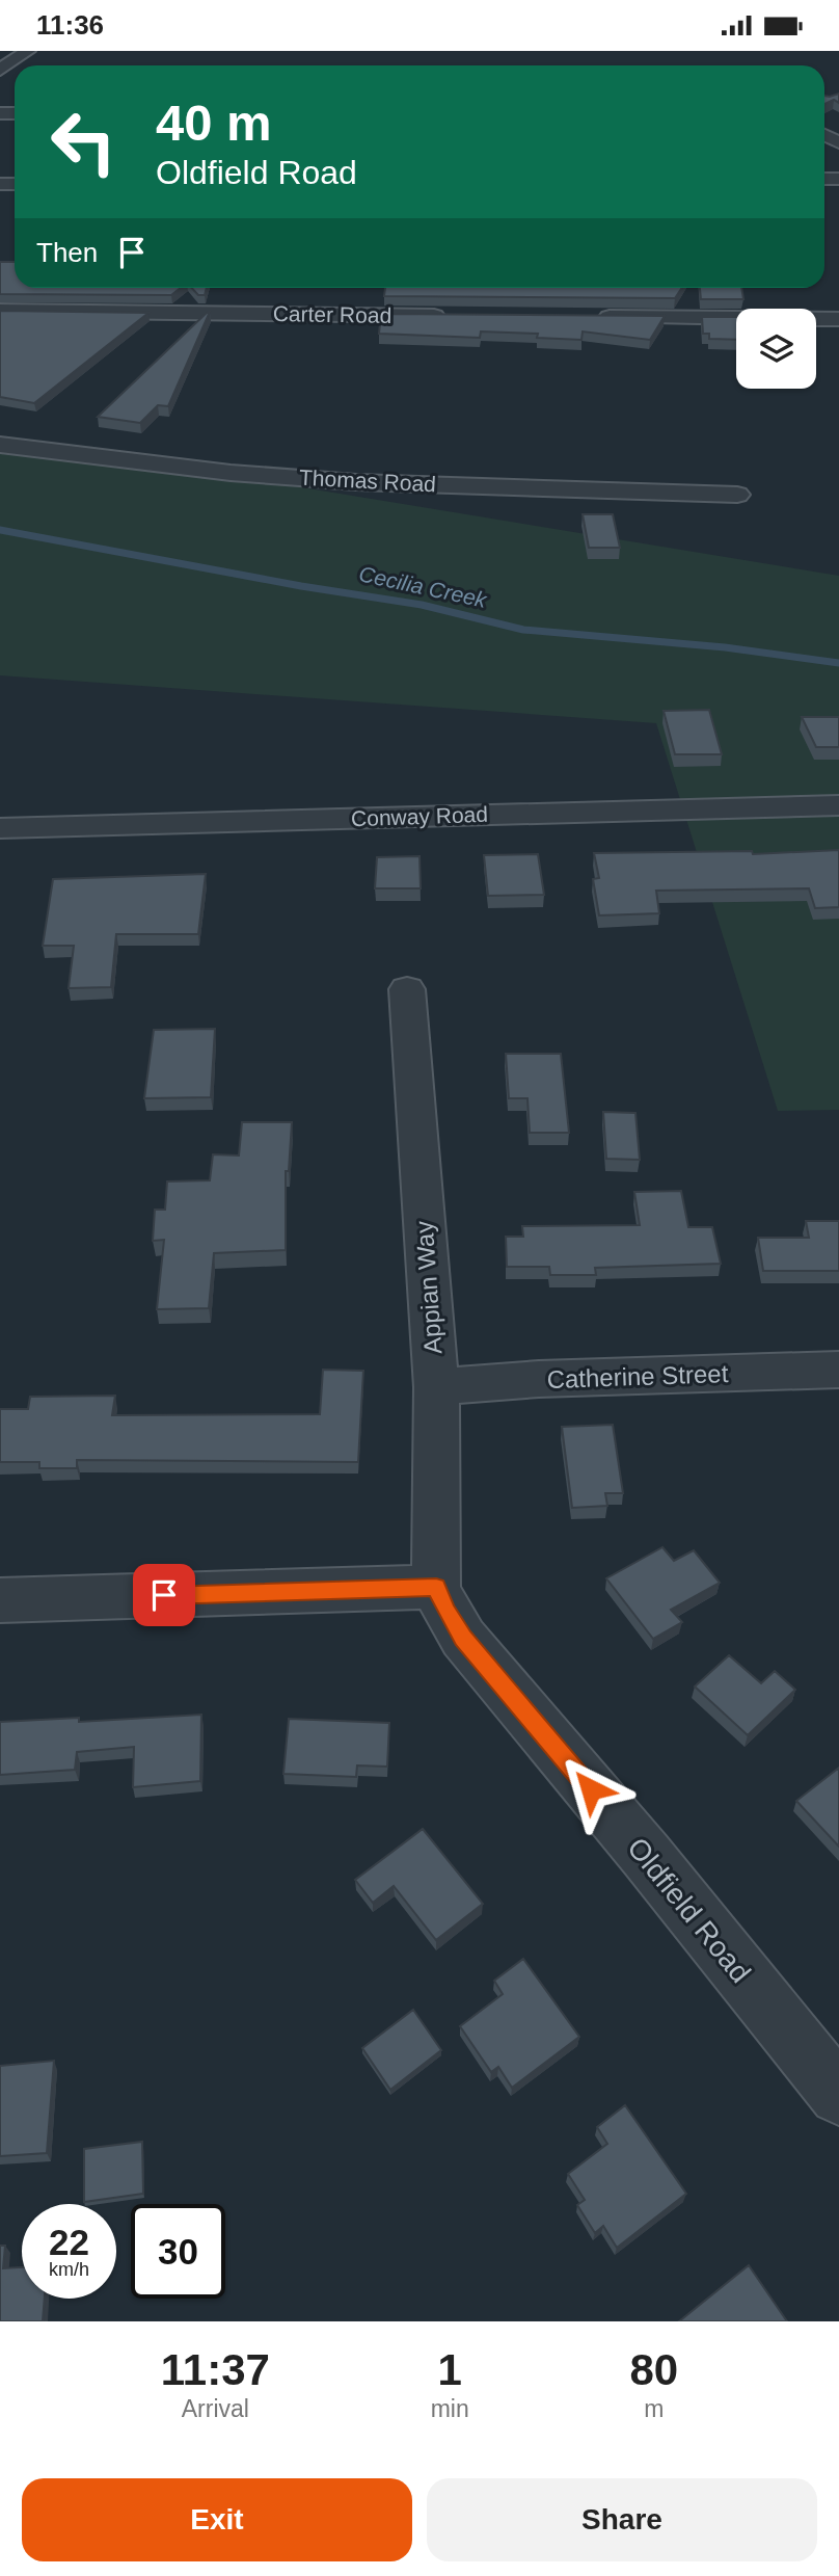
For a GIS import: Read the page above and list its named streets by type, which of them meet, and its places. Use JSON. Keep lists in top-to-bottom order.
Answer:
{
  "streets": {
    "street": [
      "Carter Road",
      "Thomas Road",
      "Conway Road",
      "Appian Way",
      "Catherine Street",
      "Oldfield Road"
    ]
  },
  "crossings": [
    ["Appian Way", "Catherine Street"],
    ["Appian Way", "Oldfield Road"]
  ],
  "water": ["Cecilia Creek"],
  "page": {
    "status": "11:36",
    "turn": ["40 m", "Oldfield Road"],
    "then": "Then",
    "speed": "22 km/h",
    "limit": "30",
    "eta": [
      "11:37",
      "Arrival",
      "1",
      "min",
      "80",
      "m"
    ],
    "buttons": ["Exit", "Share"]
  }
}
